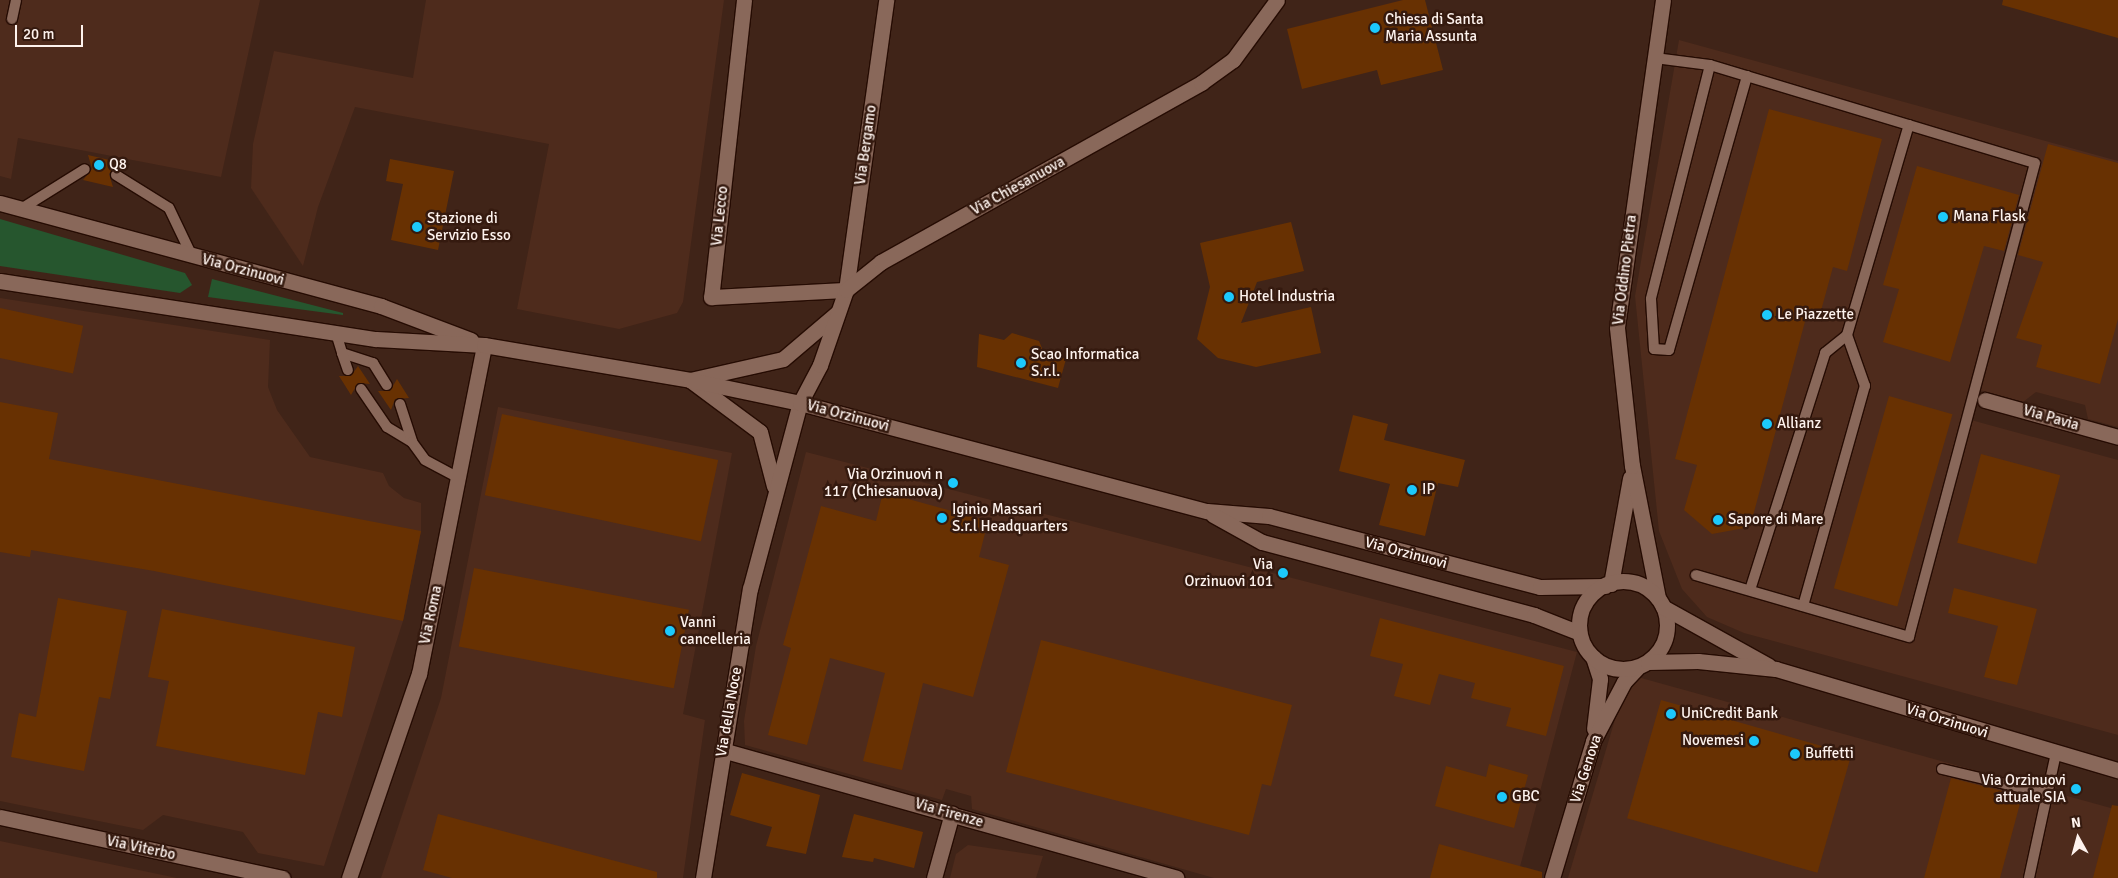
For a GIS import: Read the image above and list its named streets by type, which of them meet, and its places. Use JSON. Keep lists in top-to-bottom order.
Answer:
{
  "streets": {
    "street": [
      "Via Bergamo",
      "Via Chiesanuova",
      "Via Lecco",
      "Via Orzinuovi",
      "Via Oddino Pietra",
      "Via Pavia",
      "Via Roma",
      "Via della Noce",
      "Via Genova",
      "Via Firenze",
      "Via Viterbo"
    ]
  },
  "crossings": [
    ["Via Bergamo", "Via Chiesanuova"],
    ["Via Bergamo", "Via Lecco"],
    ["Via Chiesanuova", "Via Lecco"],
    ["Via Orzinuovi", "Via Oddino Pietra"],
    ["Via Orzinuovi", "Via Roma"],
    ["Via Orzinuovi", "Via della Noce"],
    ["Via Orzinuovi", "Via Genova"],
    ["Via Oddino Pietra", "Via Genova"],
    ["Via della Noce", "Via Firenze"]
  ],
  "places": [
    "Chiesa di Santa Maria Assunta",
    "Q8",
    "Mana Flask",
    "Stazione di Servizio Esso",
    "Hotel Industria",
    "Le Piazzette",
    "Scao Informatica S.r.l.",
    "Allianz",
    "Via Orzinuovi n 117 (Chiesanuova)",
    "IP",
    "Iginio Massari S.r.l Headquarters",
    "Sapore di Mare",
    "Via Orzinuovi 101",
    "Vanni cancelleria",
    "UniCredit Bank",
    "Novemesi",
    "Buffetti",
    "Via Orzinuovi attuale SIA",
    "GBC"
  ],
  "scale_bar": "20 m",
  "north": "top"
}
